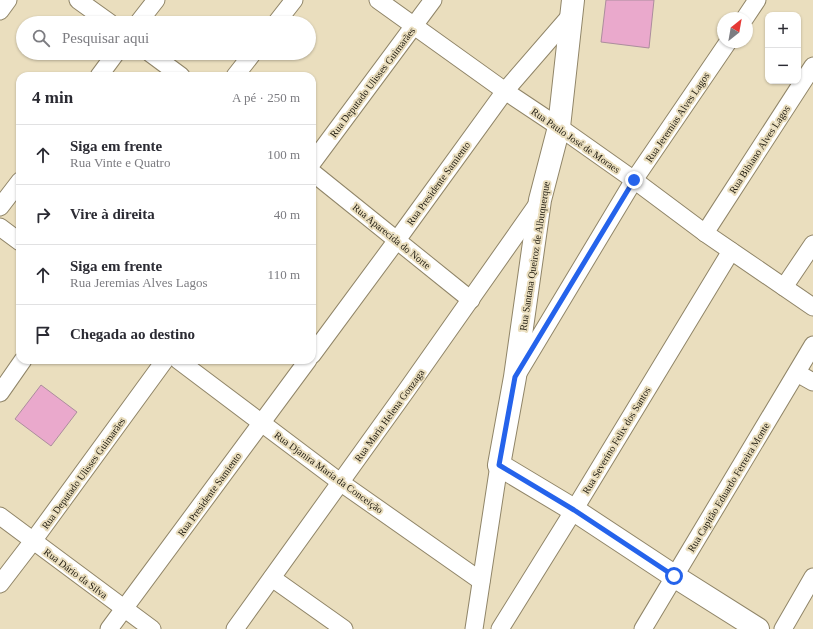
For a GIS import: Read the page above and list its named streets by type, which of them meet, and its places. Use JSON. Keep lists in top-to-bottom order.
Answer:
{
  "streets": {
    "street": [
      "Rua Deputado Ulisses Guimarães",
      "Rua Jeremias Alves Lagos",
      "Rua Paulo José de Moraes",
      "Rua Bibiano Alves Lagos",
      "Rua Presidente Samiento",
      "Rua Aparecida do Norte",
      "Rua Santana Queiroz de Albuquerque",
      "Rua Maria Helena Gonzaga",
      "Rua Severino Felix dos Santos",
      "Rua Djanira Maria da Conceição",
      "Rua Capitão Eduardo Ferreira Monte",
      "Rua Dário da Silva"
    ]
  },
  "crossings": [
    ["Rua Deputado Ulisses Guimarães", "Rua Paulo José de Moraes"],
    ["Rua Deputado Ulisses Guimarães", "Rua Dário da Silva"],
    ["Rua Jeremias Alves Lagos", "Rua Paulo José de Moraes"],
    ["Rua Jeremias Alves Lagos", "Rua Santana Queiroz de Albuquerque"],
    ["Rua Paulo José de Moraes", "Rua Bibiano Alves Lagos"],
    ["Rua Paulo José de Moraes", "Rua Presidente Samiento"],
    ["Rua Paulo José de Moraes", "Rua Santana Queiroz de Albuquerque"],
    ["Rua Paulo José de Moraes", "Rua Severino Felix dos Santos"],
    ["Rua Presidente Samiento", "Rua Aparecida do Norte"],
    ["Rua Presidente Samiento", "Rua Santana Queiroz de Albuquerque"],
    ["Rua Presidente Samiento", "Rua Djanira Maria da Conceição"],
    ["Rua Presidente Samiento", "Rua Dário da Silva"],
    ["Rua Aparecida do Norte", "Rua Maria Helena Gonzaga"],
    ["Rua Santana Queiroz de Albuquerque", "Rua Maria Helena Gonzaga"],
    ["Rua Maria Helena Gonzaga", "Rua Djanira Maria da Conceição"]
  ],
  "north": "top right",
  "page": {
    "map_buttons": ["+", "−"],
    "search": "Pesquisar aqui",
    "heading": ["4 min", "A pé · 250 m"],
    "list": [
      ["Siga em frente", "Rua Vinte e Quatro", "100 m"],
      ["Vire à direita", "40 m"],
      ["Siga em frente", "Rua Jeremias Alves Lagos", "110 m"],
      "Chegada ao destino"
    ]
  }
}
